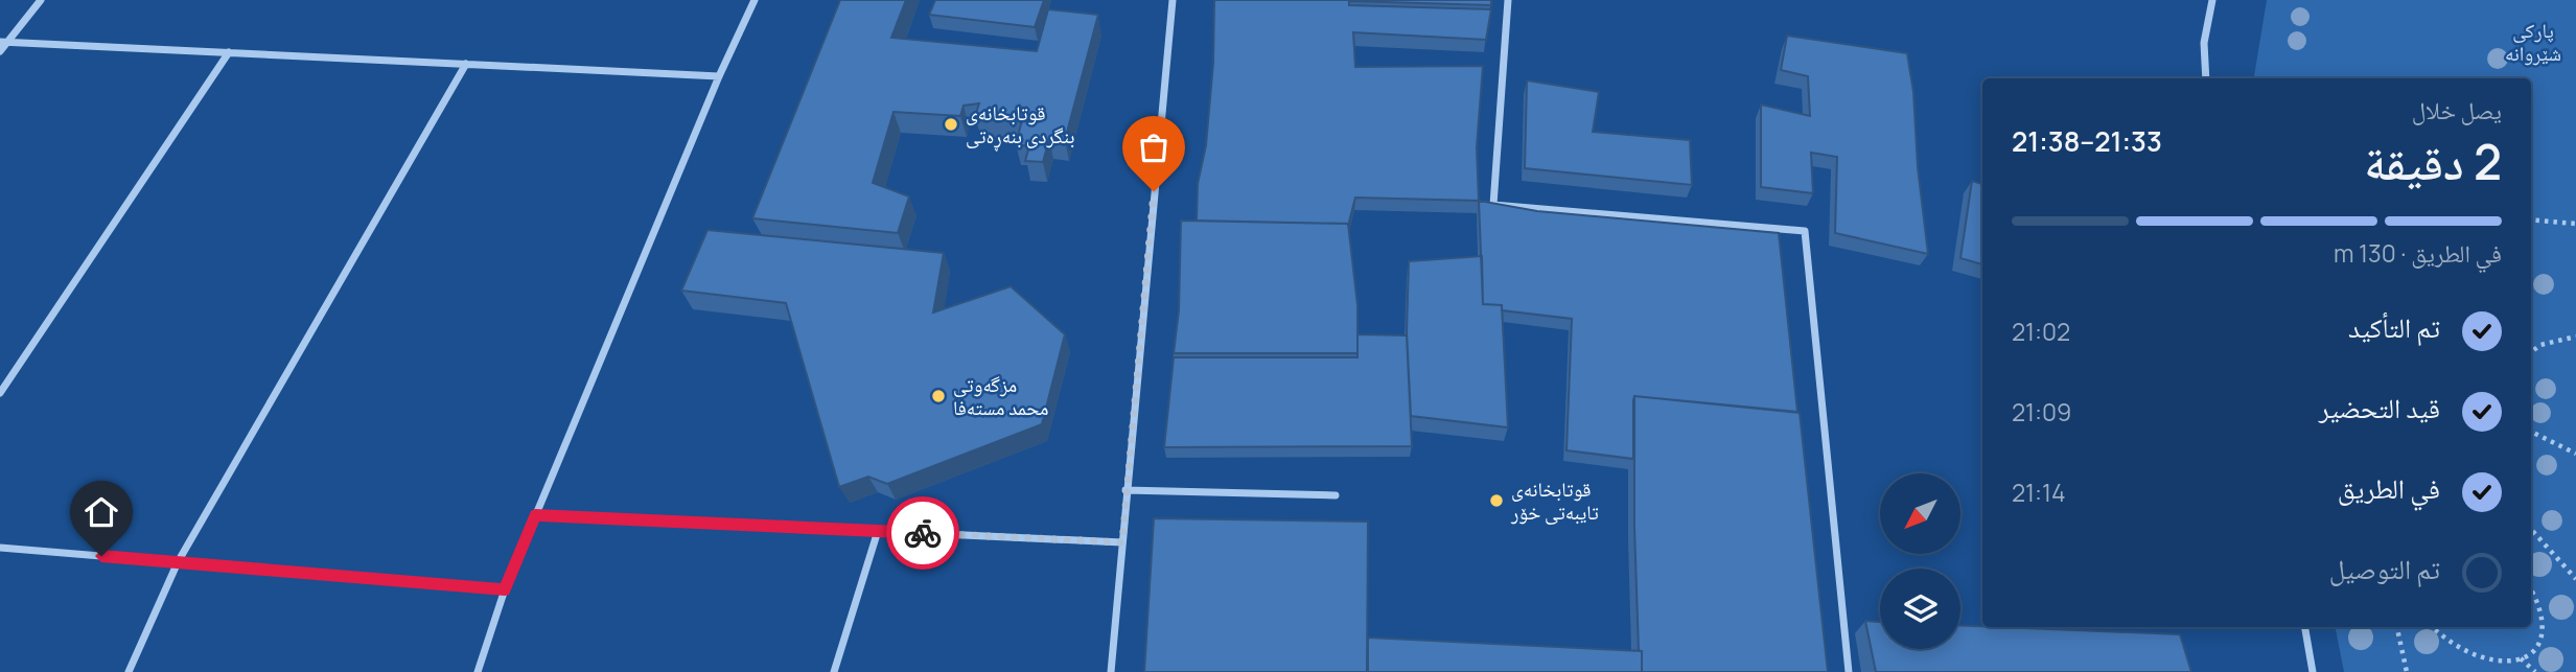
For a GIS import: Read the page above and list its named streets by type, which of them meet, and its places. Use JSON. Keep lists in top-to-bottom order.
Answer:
{
  "parks": ["پارکی شێروانە"],
  "places": ["قوتابخانەی بنگردی بنەڕەتی", "مزگەوتی محمد مستەفا", "قوتابخانەی تایبەتی خۆر"],
  "north": "bottom left",
  "page": {
    "heading": ["2 دقيقة", "يصل خلال", "21:33–21:38"],
    "bar": "في الطريق · 130 m",
    "list": [
      ["تم التأكيد", "21:02"],
      ["قيد التحضير", "21:09"],
      ["في الطريق", "21:14"],
      "تم التوصيل"
    ]
  }
}
